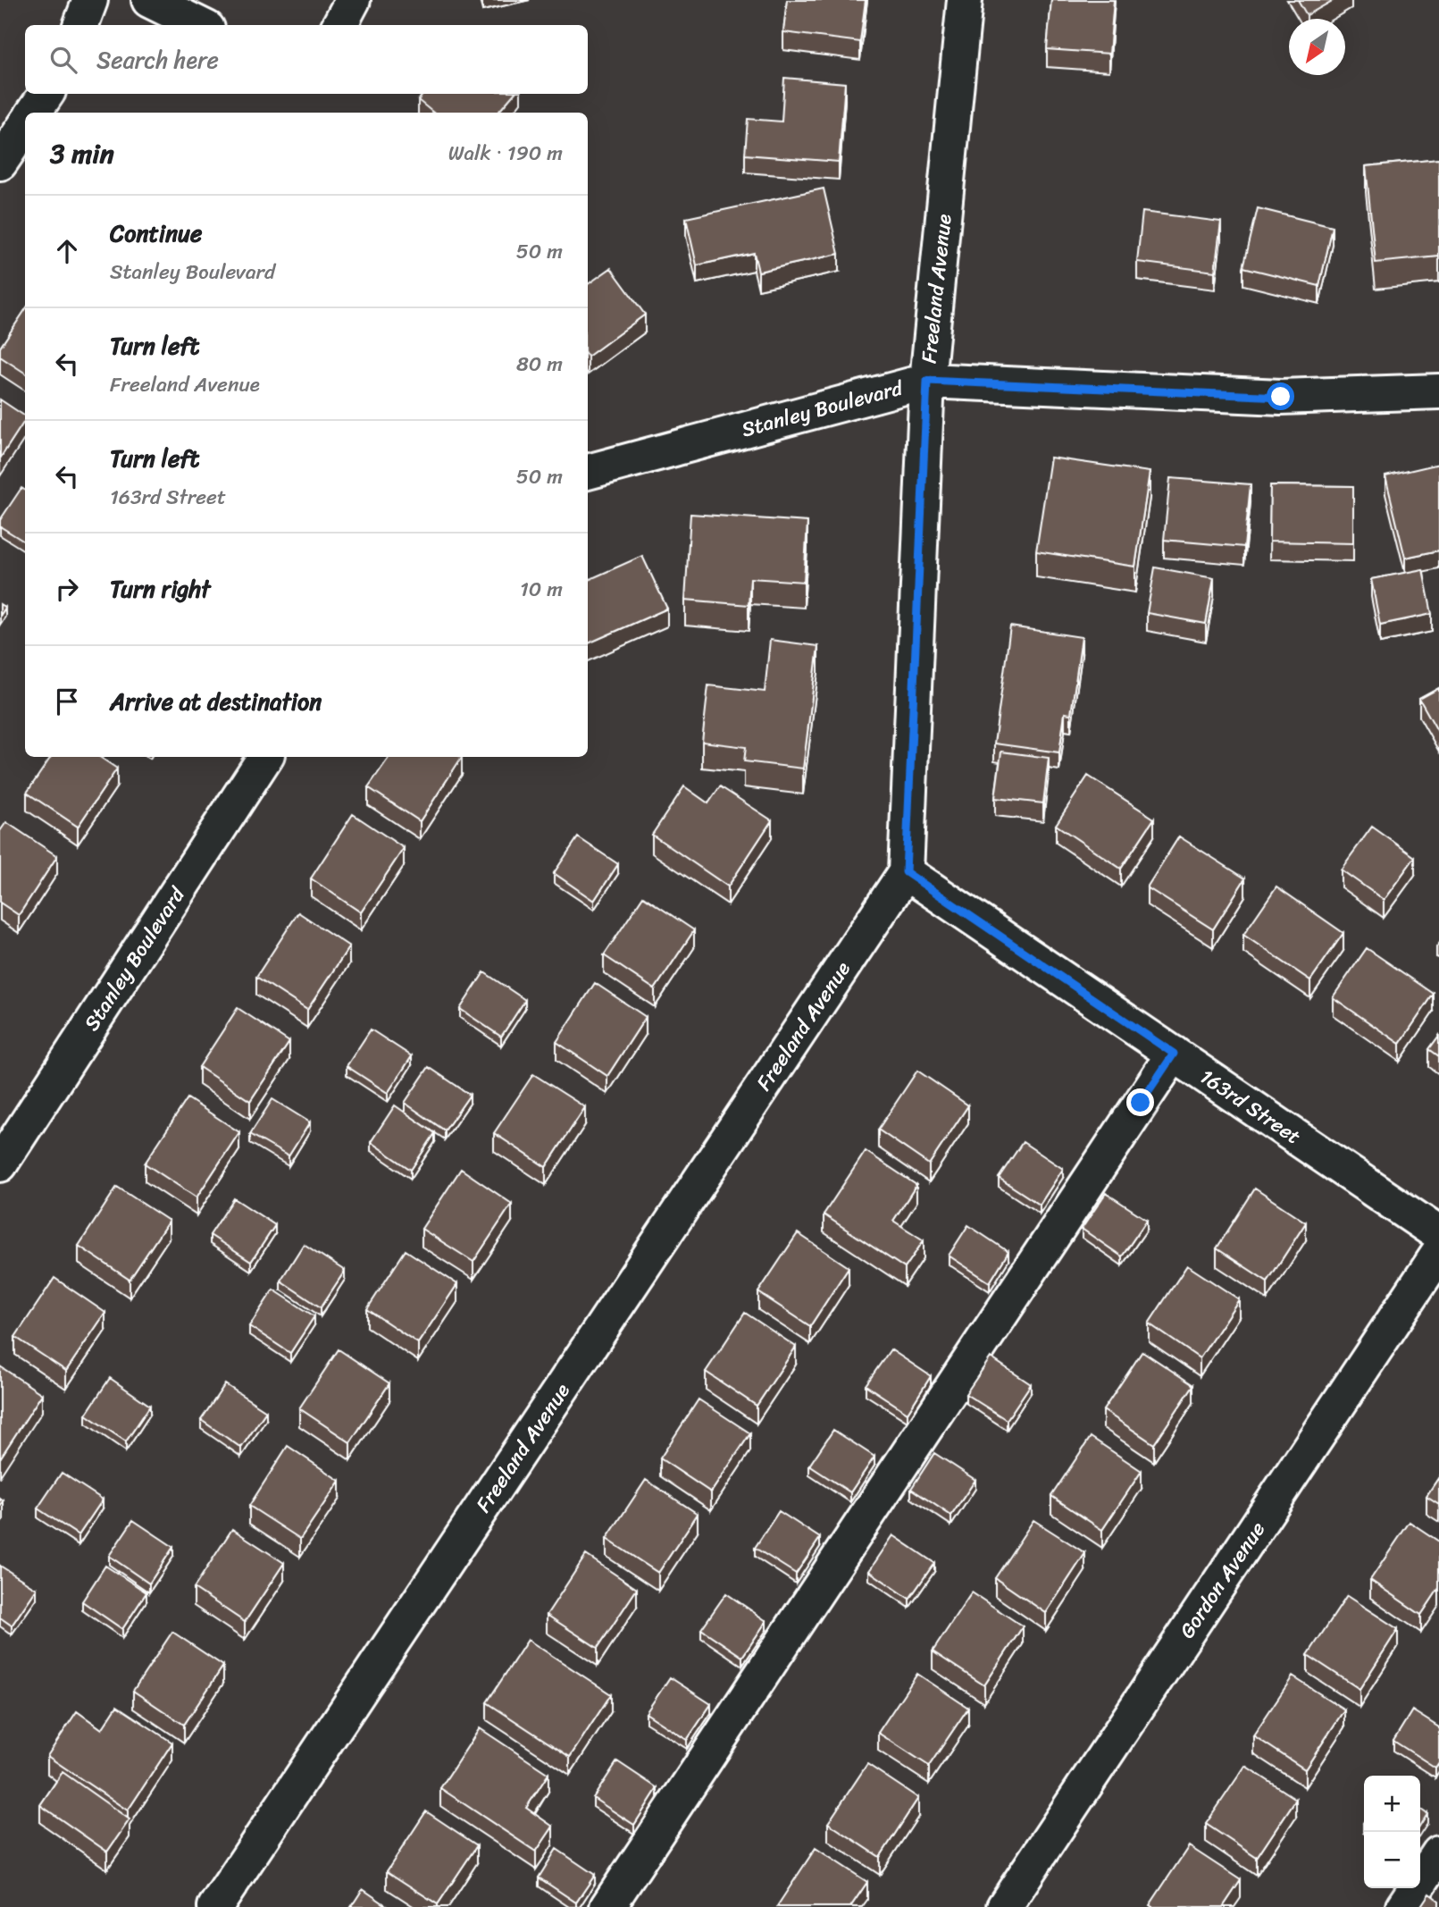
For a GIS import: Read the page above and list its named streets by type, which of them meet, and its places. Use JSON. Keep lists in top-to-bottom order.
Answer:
{
  "streets": {
    "street": [
      "Freeland Avenue",
      "Stanley Boulevard",
      "163rd Street",
      "Gordon Avenue"
    ]
  },
  "crossings": [
    ["Freeland Avenue", "Stanley Boulevard"],
    ["Freeland Avenue", "163rd Street"]
  ],
  "north": "bottom left",
  "page": {
    "search": "Search here",
    "heading": ["3 min", "Walk · 190 m"],
    "list": [
      ["Continue", "Stanley Boulevard", "50 m"],
      ["Turn left", "Freeland Avenue", "80 m"],
      ["Turn left", "163rd Street", "50 m"],
      ["Turn right", "10 m"],
      "Arrive at destination"
    ],
    "map_buttons": ["+", "−"]
  }
}
